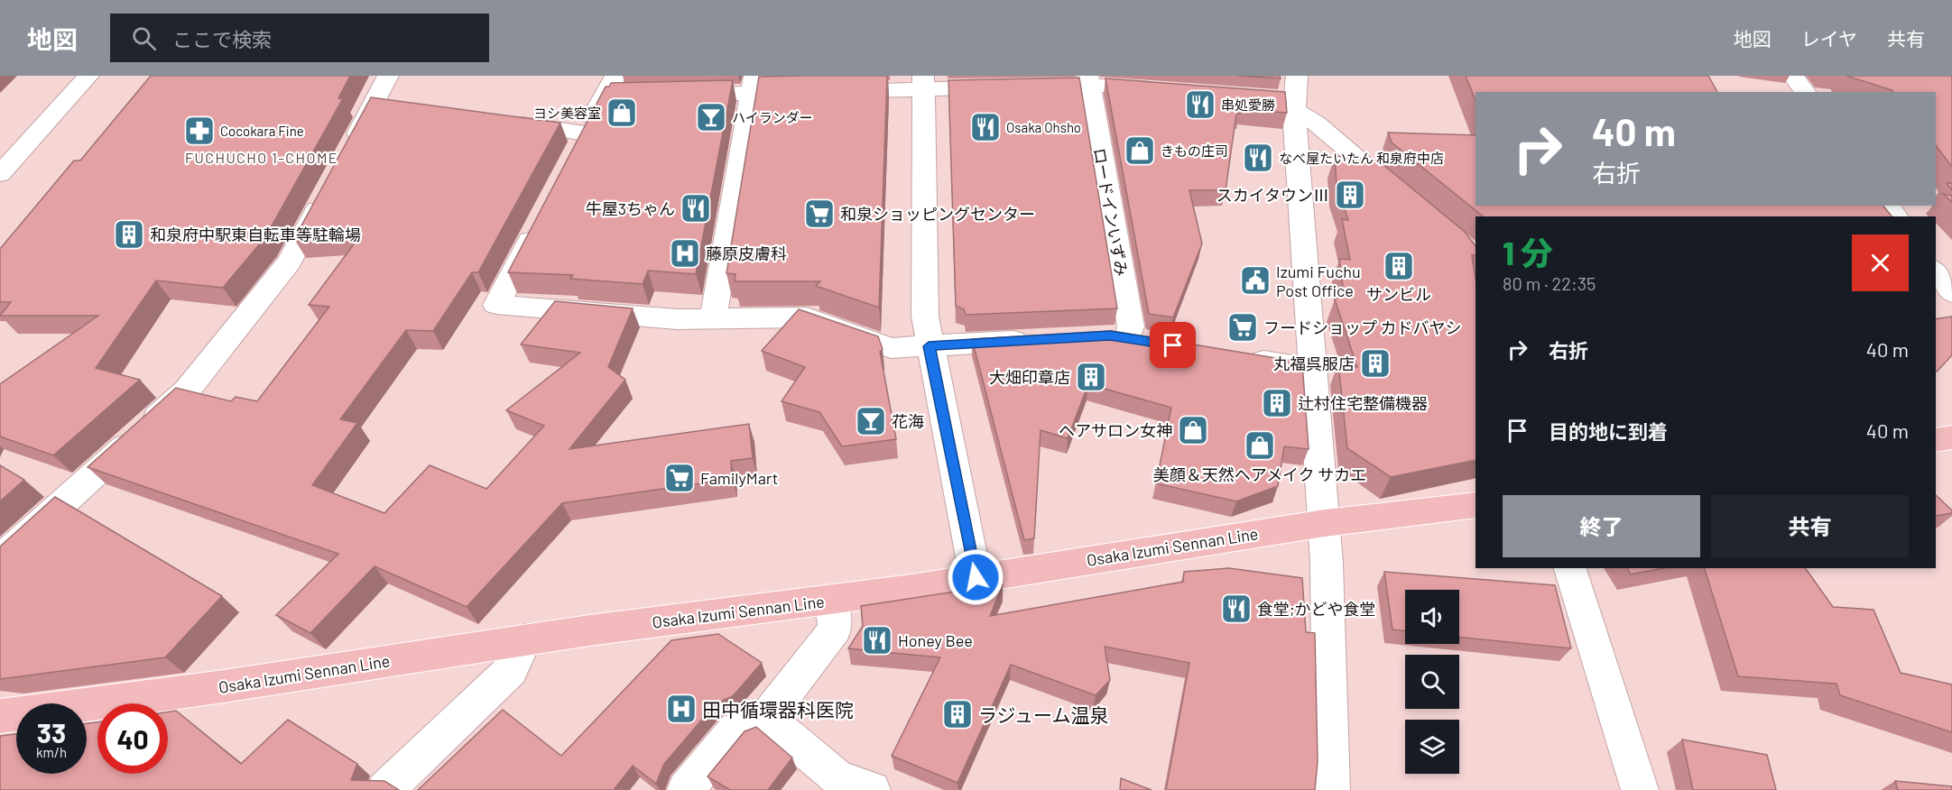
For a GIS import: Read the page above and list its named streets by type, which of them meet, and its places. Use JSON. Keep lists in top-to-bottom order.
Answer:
{
  "streets": {
    "main road": ["Osaka Izumi Sennan Line"],
    "street": ["ロードインいずみ"]
  },
  "districts": ["FUCHUCHO 1-CHOME"],
  "places": {
    "restaurant": [
      "串処愛勝",
      "Osaka Ohsho",
      "なべ屋たいたん 和泉府中店",
      "牛屋3ちゃん",
      "食堂;かどや食堂",
      "Honey Bee"
    ],
    "shop": [
      "ヨシ美容室",
      "きもの庄司",
      "ヘアサロン女神",
      "美顔＆天然ヘアメイク サカエ"
    ],
    "bar": ["ハイランダー", "花海"],
    "pharmacy": ["Cocokara Fine"],
    "building": [
      "スカイタウンⅢ",
      "和泉府中駅東自転車等駐輪場",
      "サンビル",
      "丸福呉服店",
      "大畑印章店",
      "辻村住宅整備機器",
      "ラジューム温泉"
    ],
    "supermarket": ["和泉ショッピングセンター", "フードショップ カドバヤシ", "FamilyMart"],
    "hospital": ["藤原皮膚科", "田中循環器科医院"],
    "public building": ["Izumi Fuchu Post Office"]
  },
  "page": {
    "header": "地図",
    "search": "ここで検索",
    "nav": ["地図", "レイヤ", "共有"],
    "turn": ["40 m", "右折"],
    "heading": ["1 分", "80 m · 22:35"],
    "list": [
      {
        "name": "右折",
        "value": "40 m"
      },
      {
        "name": "目的地に到着",
        "value": "40 m"
      }
    ],
    "buttons": ["終了", "共有"],
    "speed": "33 km/h",
    "limit": "40"
  }
}
